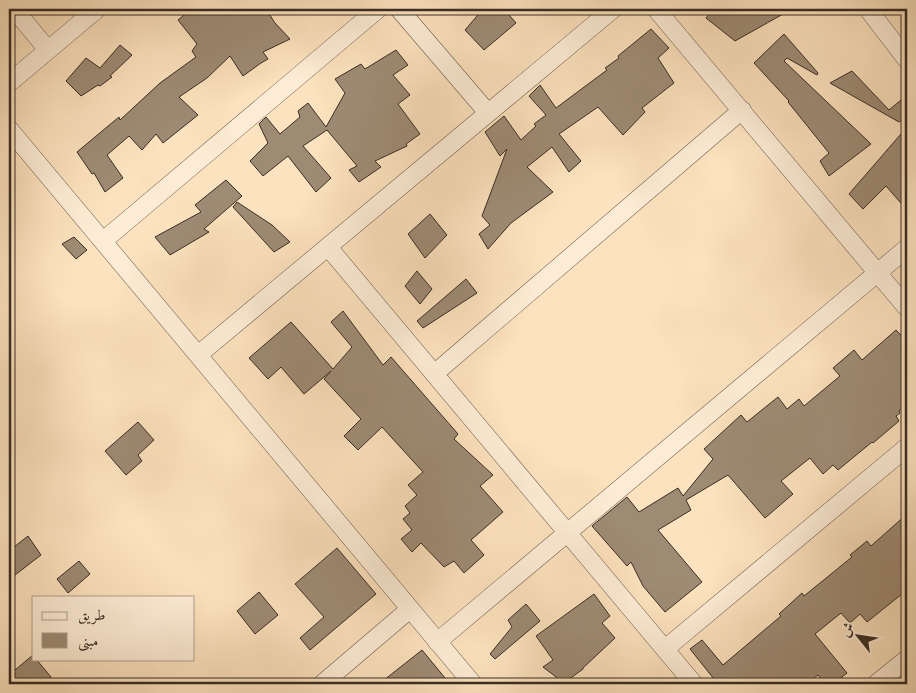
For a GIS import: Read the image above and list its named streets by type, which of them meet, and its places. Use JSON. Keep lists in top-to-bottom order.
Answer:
{
  "legend": ["طريق", "مبنى"],
  "north": "top left"
}
